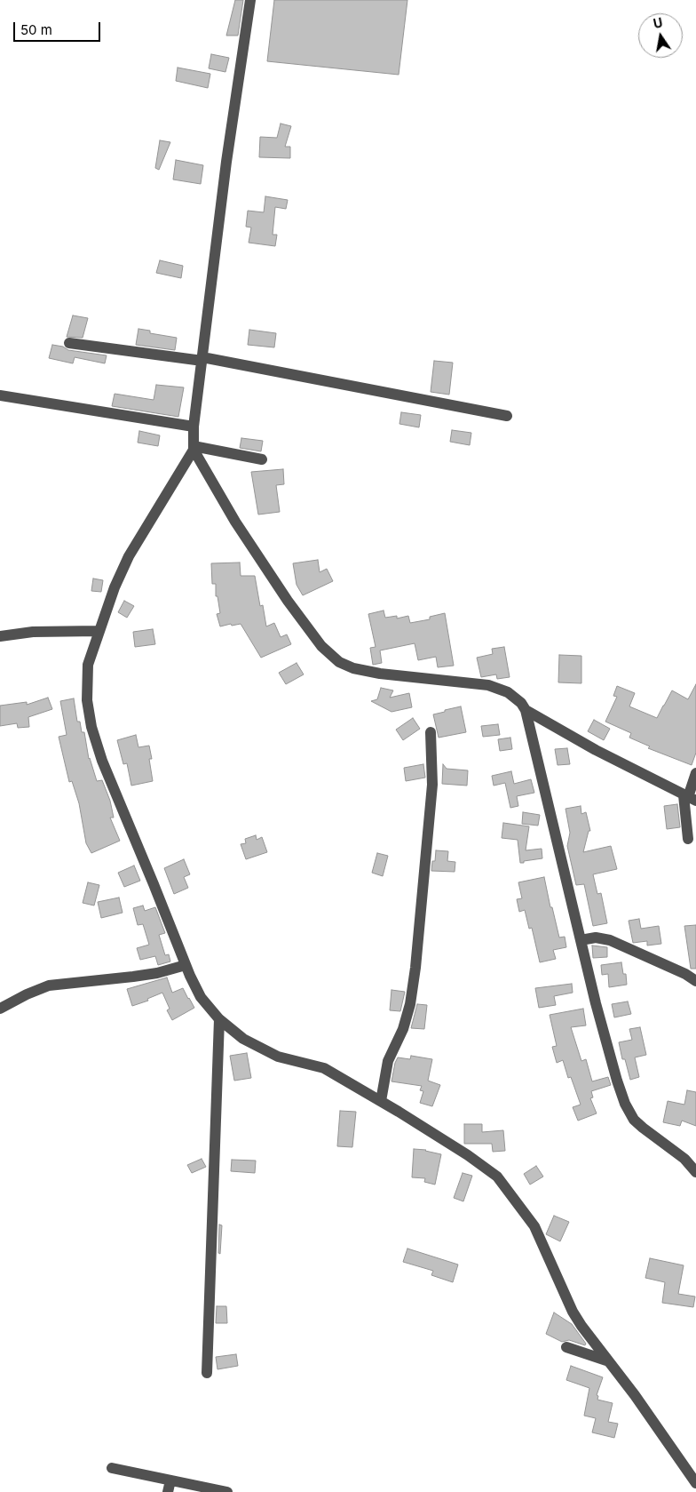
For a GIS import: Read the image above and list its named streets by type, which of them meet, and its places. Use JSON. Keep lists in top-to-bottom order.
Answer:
{
  "scale_bar": "50 m",
  "north": "top"
}
